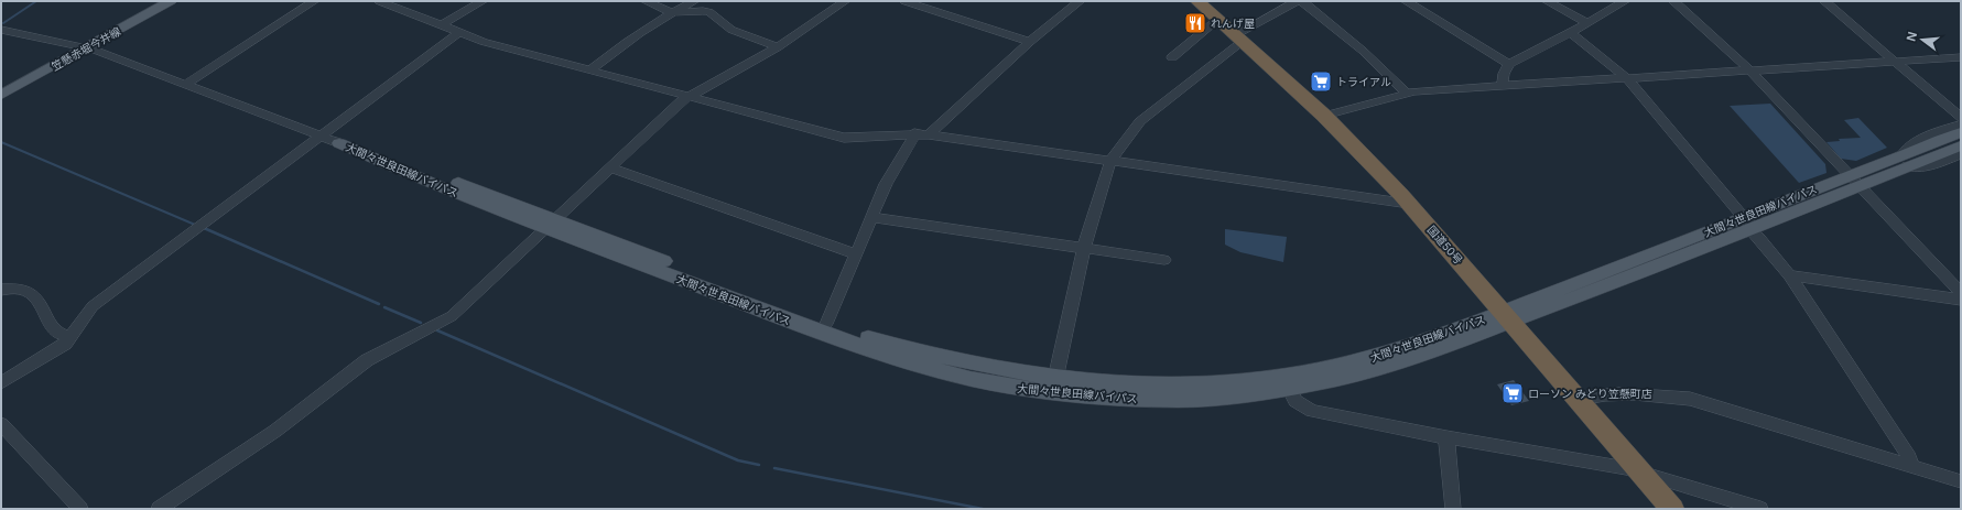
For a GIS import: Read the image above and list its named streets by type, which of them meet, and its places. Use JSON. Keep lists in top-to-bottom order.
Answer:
{
  "streets": {
    "highway": ["国道50号"],
    "main road": ["笠懸赤堀今井線", "大間々世良田線バイパス"]
  },
  "crossings": [
    ["大間々世良田線バイパス", "国道50号"]
  ],
  "places": {
    "restaurant": ["れんげ屋"],
    "supermarket": ["トライアル", "ローソン みどり笠懸町店"]
  },
  "north": "left"
}
